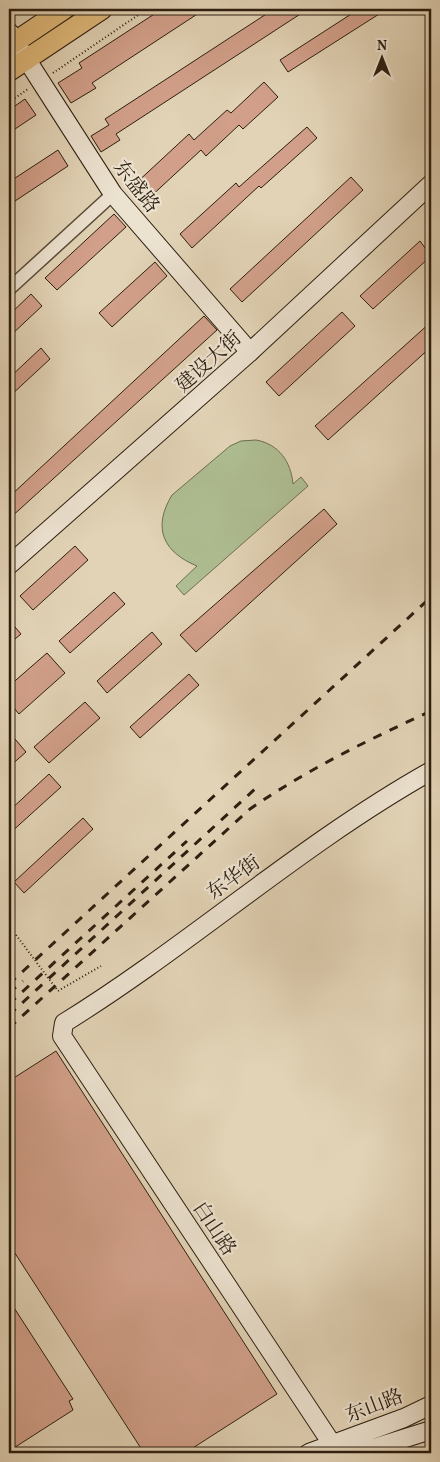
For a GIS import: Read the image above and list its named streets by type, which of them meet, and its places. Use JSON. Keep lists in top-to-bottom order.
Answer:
{
  "streets": {
    "street": [
      "东盛路",
      "建设大街",
      "东华街",
      "白山路",
      "东山路"
    ]
  },
  "crossings": [
    ["东盛路", "建设大街"],
    ["东华街", "白山路"],
    ["白山路", "东山路"]
  ],
  "north": "top"
}
